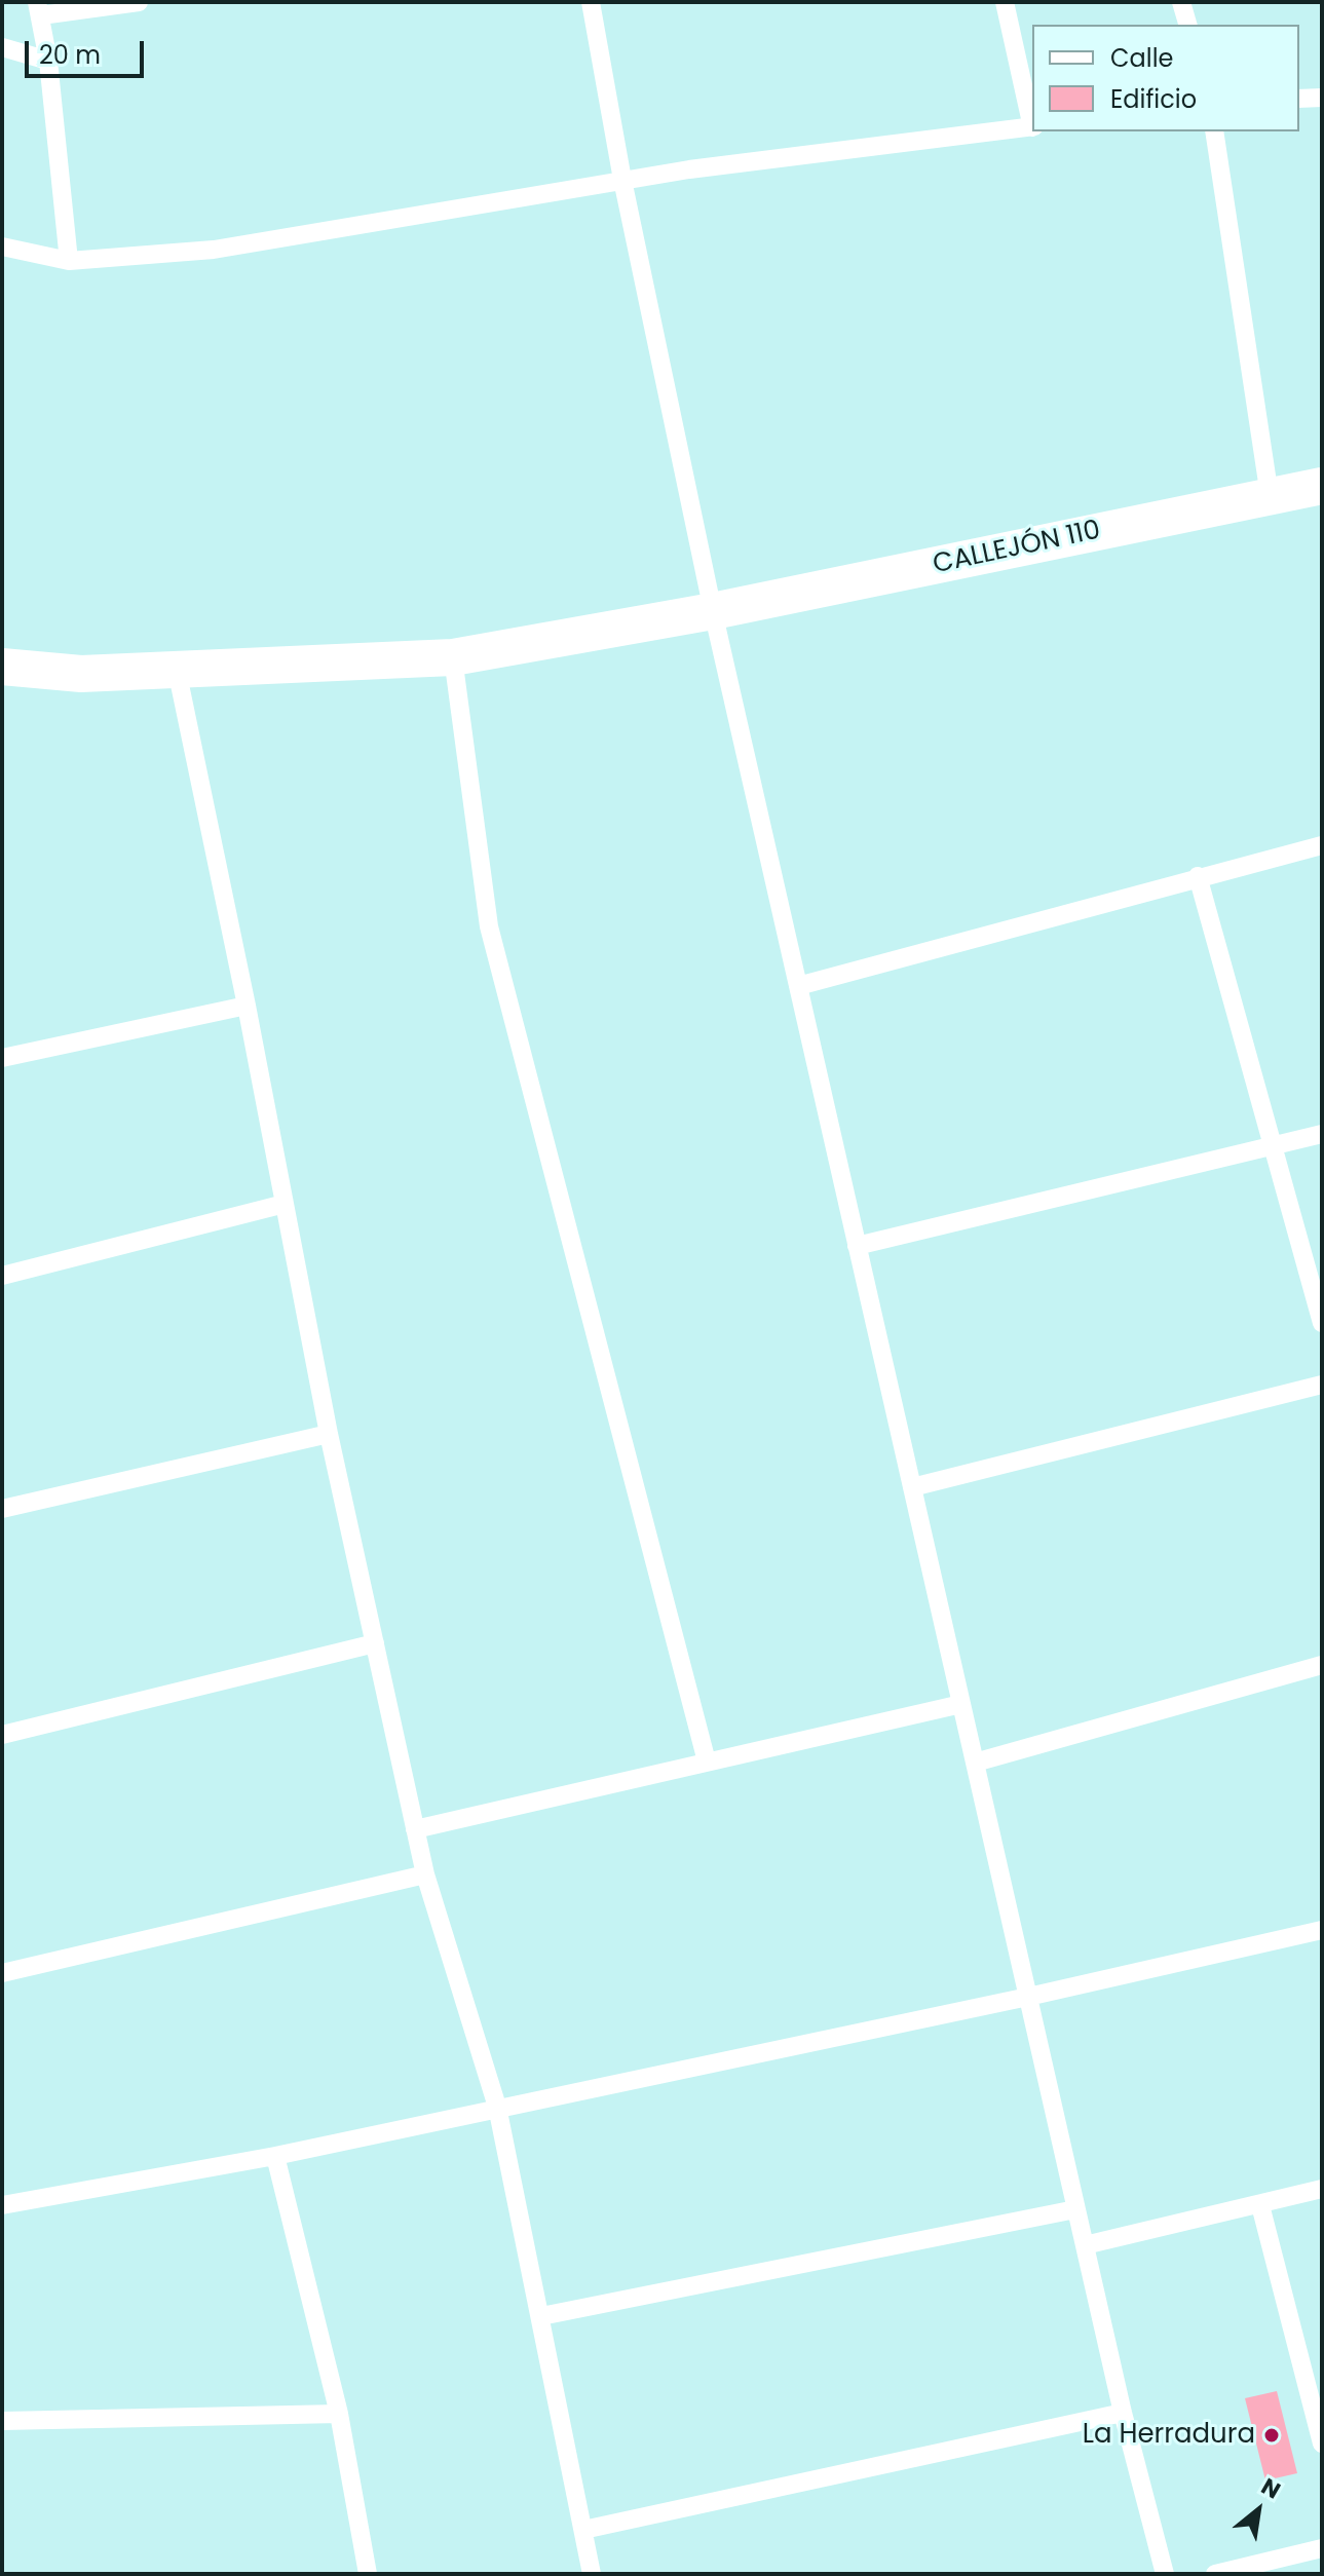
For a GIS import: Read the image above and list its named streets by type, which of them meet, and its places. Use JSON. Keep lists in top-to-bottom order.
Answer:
{
  "streets": {
    "street": ["CALLEJÓN 110"]
  },
  "places": ["La Herradura"],
  "legend": ["Calle", "Edificio"],
  "scale_bar": "20 m",
  "north": "top right"
}
